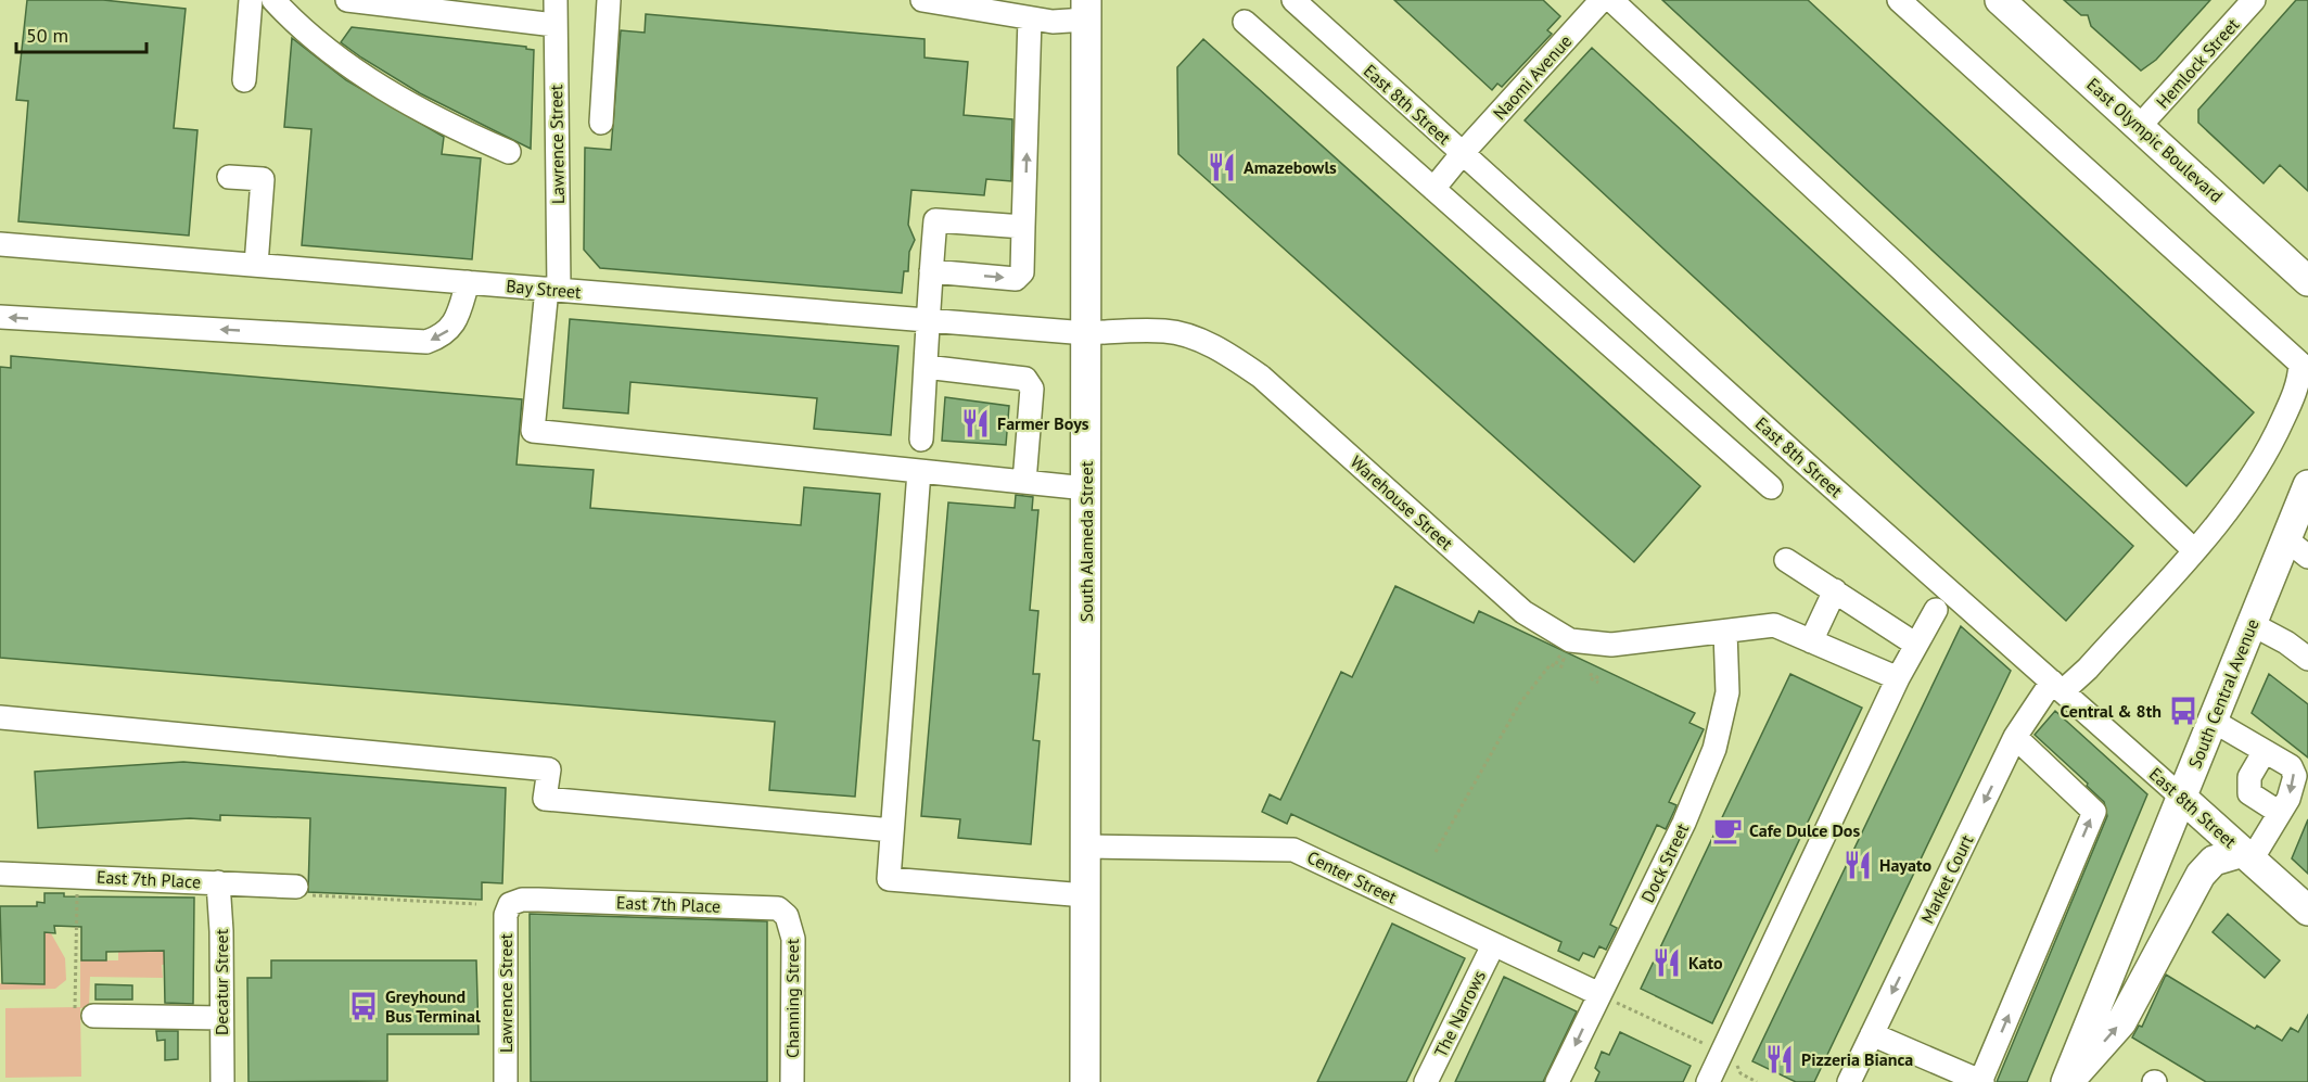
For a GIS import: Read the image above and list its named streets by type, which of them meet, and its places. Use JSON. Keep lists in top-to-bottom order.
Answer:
{
  "streets": {
    "main road": [
      "East 8th Street",
      "East Olympic Boulevard",
      "South Alameda Street",
      "South Central Avenue"
    ],
    "street": [
      "Hemlock Street",
      "Naomi Avenue",
      "Lawrence Street",
      "Bay Street",
      "Warehouse Street",
      "Dock Street",
      "Center Street",
      "East 7th Place",
      "Market Court",
      "Decatur Street",
      "Channing Street",
      "The Narrows"
    ]
  },
  "crossings": [
    ["Hemlock Street", "East Olympic Boulevard"],
    ["Naomi Avenue", "East 8th Street"],
    ["East 8th Street", "South Central Avenue"],
    ["East 8th Street", "Market Court"],
    ["Lawrence Street", "Bay Street"],
    ["Lawrence Street", "East 7th Place"],
    ["Bay Street", "Warehouse Street"],
    ["Bay Street", "South Alameda Street"],
    ["Warehouse Street", "South Alameda Street"],
    ["Warehouse Street", "Dock Street"],
    ["South Alameda Street", "Center Street"],
    ["Dock Street", "Center Street"],
    ["Center Street", "The Narrows"],
    ["East 7th Place", "Decatur Street"],
    ["East 7th Place", "Channing Street"]
  ],
  "places": {
    "restaurant": [
      "Amazebowls",
      "Farmer Boys",
      "Hayato",
      "Kato",
      "Pizzeria Bianca"
    ],
    "bus stop": ["Central & 8th", "Greyhound Bus Terminal"],
    "cafe": ["Cafe Dulce Dos"]
  },
  "scale_bar": "50 m"
}
